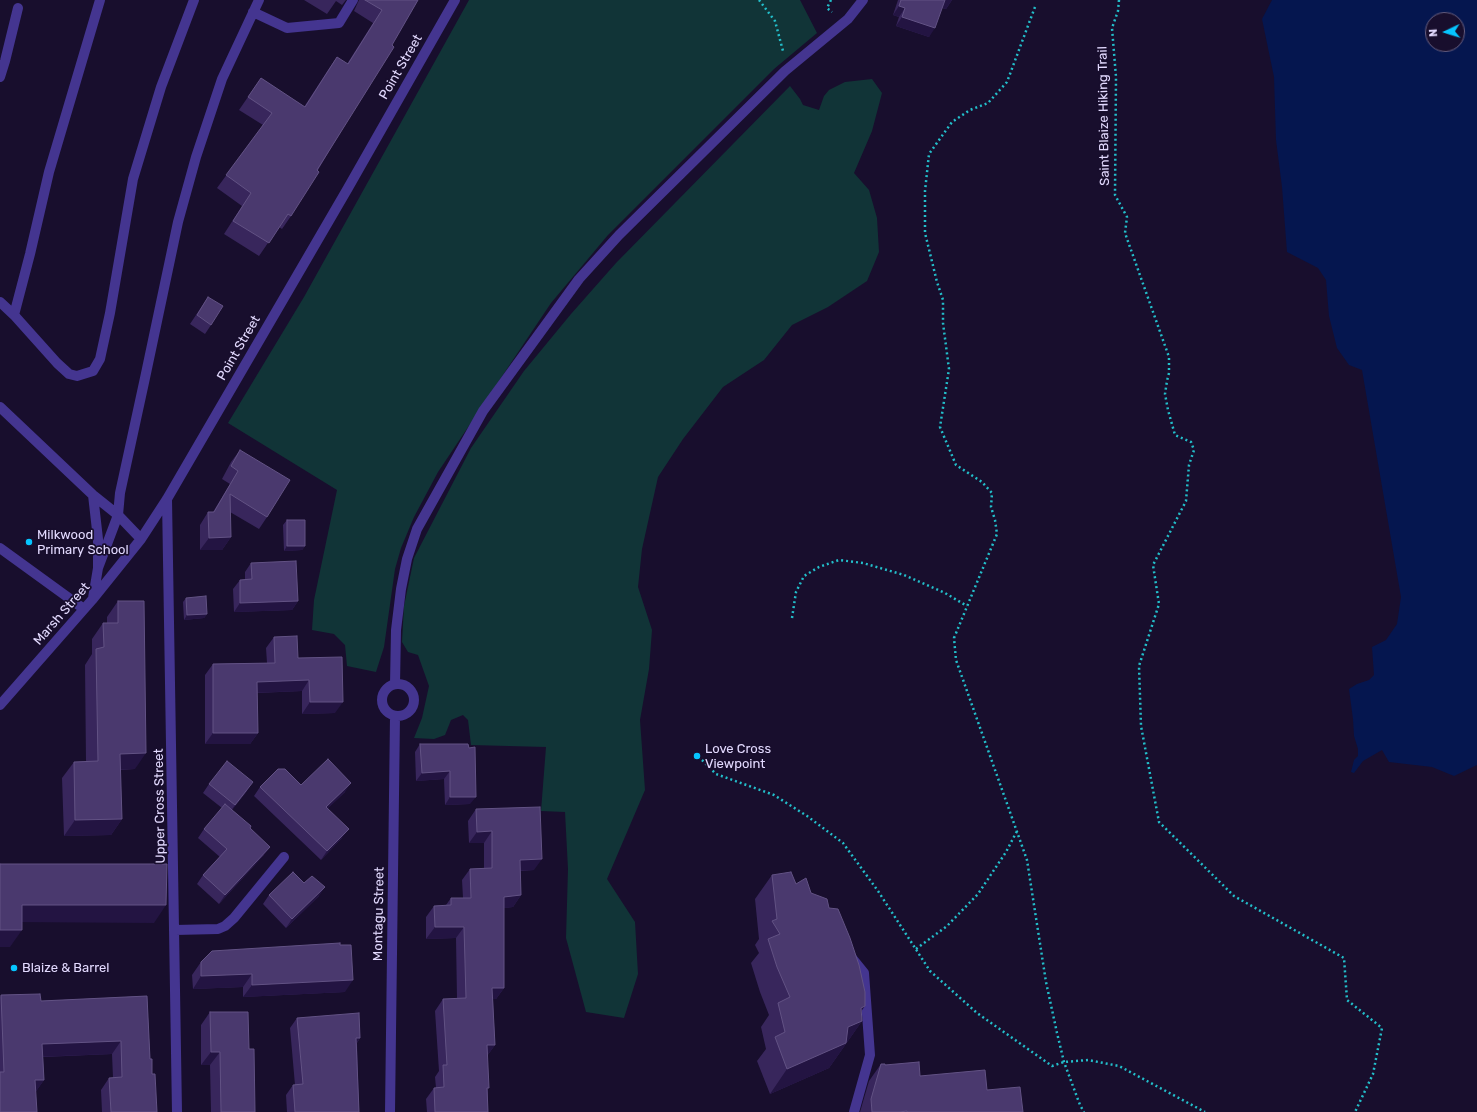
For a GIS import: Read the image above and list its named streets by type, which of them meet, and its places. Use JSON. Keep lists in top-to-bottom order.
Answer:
{
  "streets": {
    "street": [
      "Point Street",
      "Marsh Street",
      "Upper Cross Street",
      "Montagu Street"
    ],
    "path": ["Saint Blaize Hiking Trail"]
  },
  "crossings": [
    ["Point Street", "Marsh Street"],
    ["Point Street", "Upper Cross Street"]
  ],
  "places": ["Milkwood Primary School", "Love Cross Viewpoint", "Blaize & Barrel"],
  "north": "left"
}
